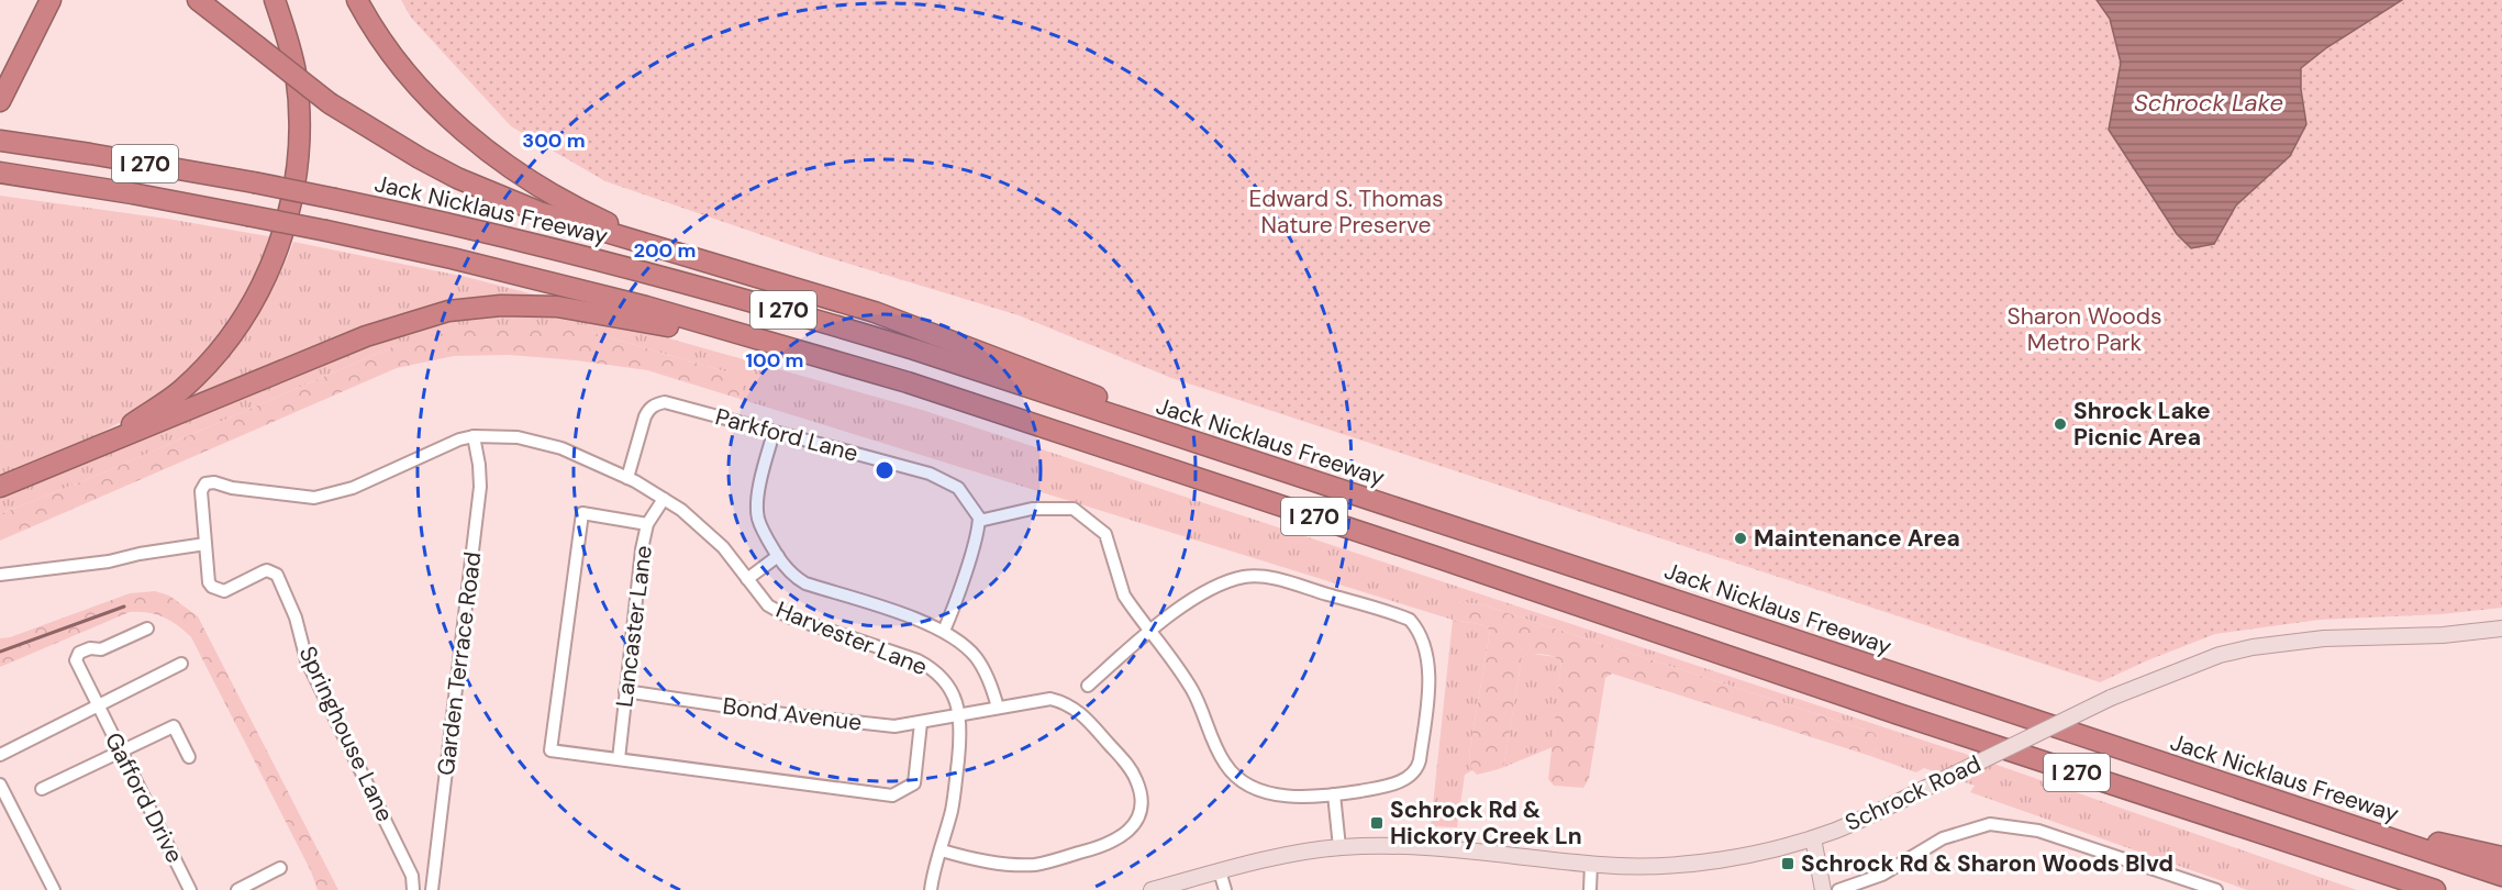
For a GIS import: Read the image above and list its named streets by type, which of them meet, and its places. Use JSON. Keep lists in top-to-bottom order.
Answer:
{
  "streets": {
    "highway": ["I 270", "Jack Nicklaus Freeway"],
    "main road": ["Schrock Road"],
    "street": [
      "Parkford Lane",
      "Lancaster Lane",
      "Harvester Lane",
      "Garden Terrace Road",
      "Bond Avenue",
      "Springhouse Lane",
      "Gafford Drive"
    ]
  },
  "crossings": [
    ["Parkford Lane", "Harvester Lane"],
    ["Lancaster Lane", "Harvester Lane"],
    ["Lancaster Lane", "Bond Avenue"],
    ["Harvester Lane", "Garden Terrace Road"],
    ["Harvester Lane", "Bond Avenue"],
    ["Harvester Lane", "Springhouse Lane"]
  ],
  "water": ["Schrock Lake"],
  "parks": ["Edward S. Thomas Nature Preserve", "Sharon Woods Metro Park"],
  "places": {
    "other": ["Shrock Lake Picnic Area", "Maintenance Area"],
    "transit": ["Schrock Rd & Hickory Creek Ln", "Schrock Rd & Sharon Woods Blvd"]
  },
  "rings": ["300 m", "200 m", "100 m"]
}
